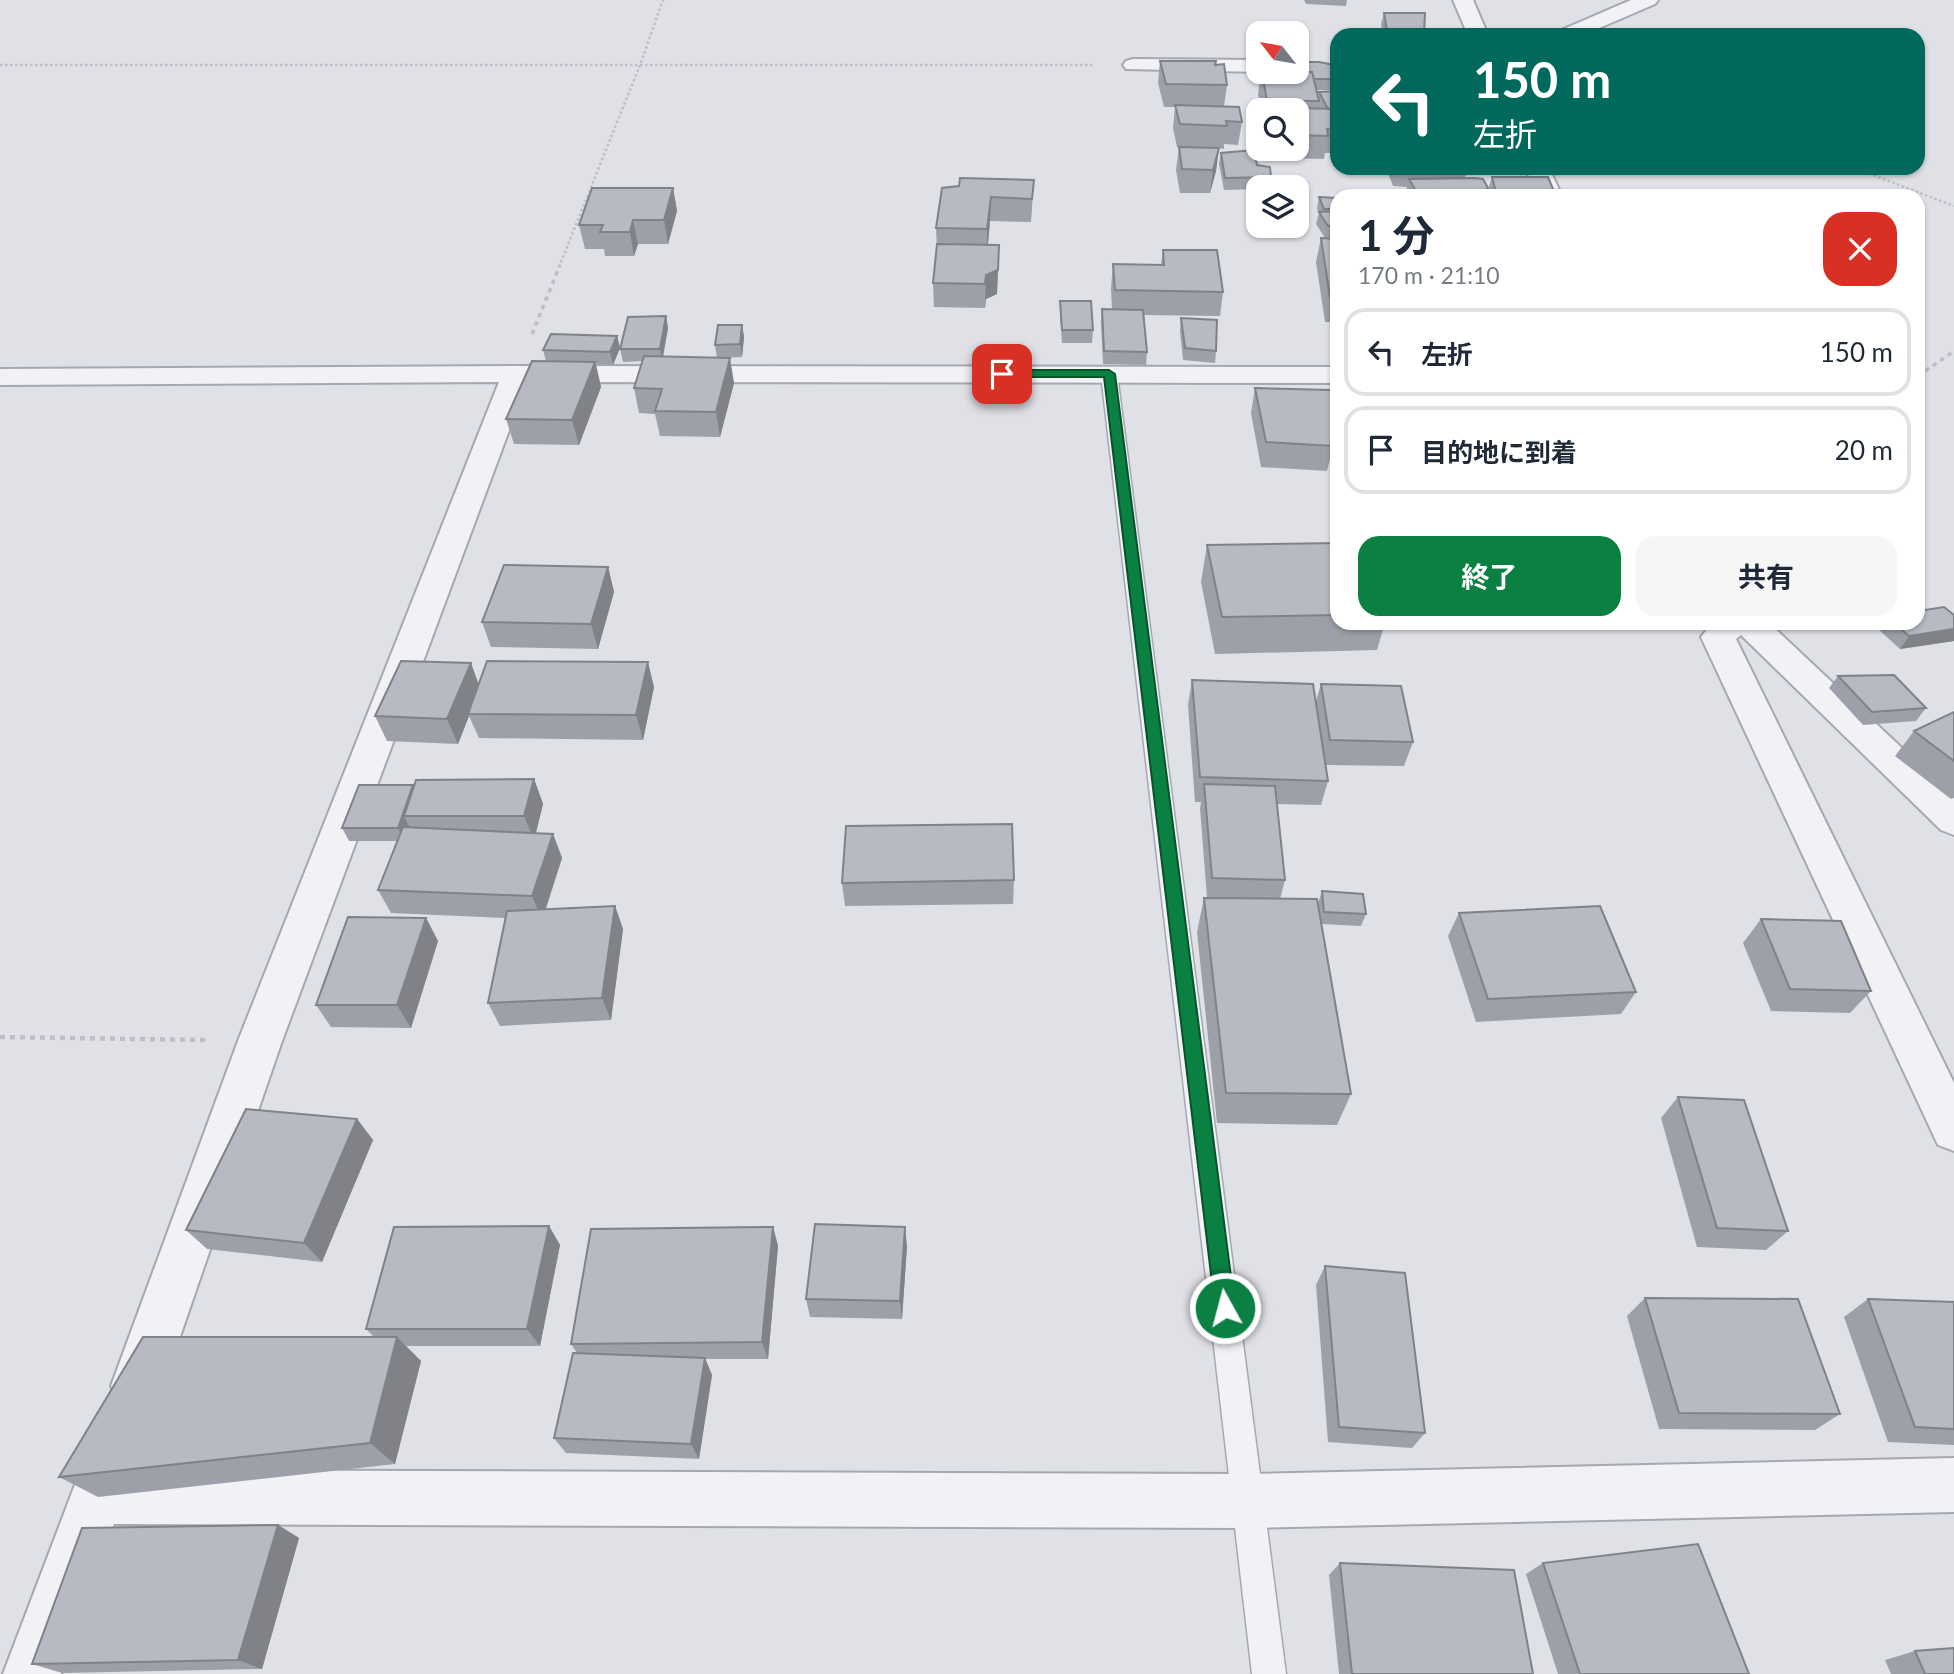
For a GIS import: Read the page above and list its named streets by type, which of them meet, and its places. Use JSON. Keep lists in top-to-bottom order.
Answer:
{
  "north": "top left",
  "page": {
    "turn": ["150 m", "左折"],
    "heading": ["1 分", "170 m · 21:10"],
    "list": [
      {
        "name": "左折",
        "value": "150 m"
      },
      {
        "name": "目的地に到着",
        "value": "20 m"
      }
    ],
    "buttons": ["終了", "共有"]
  }
}
